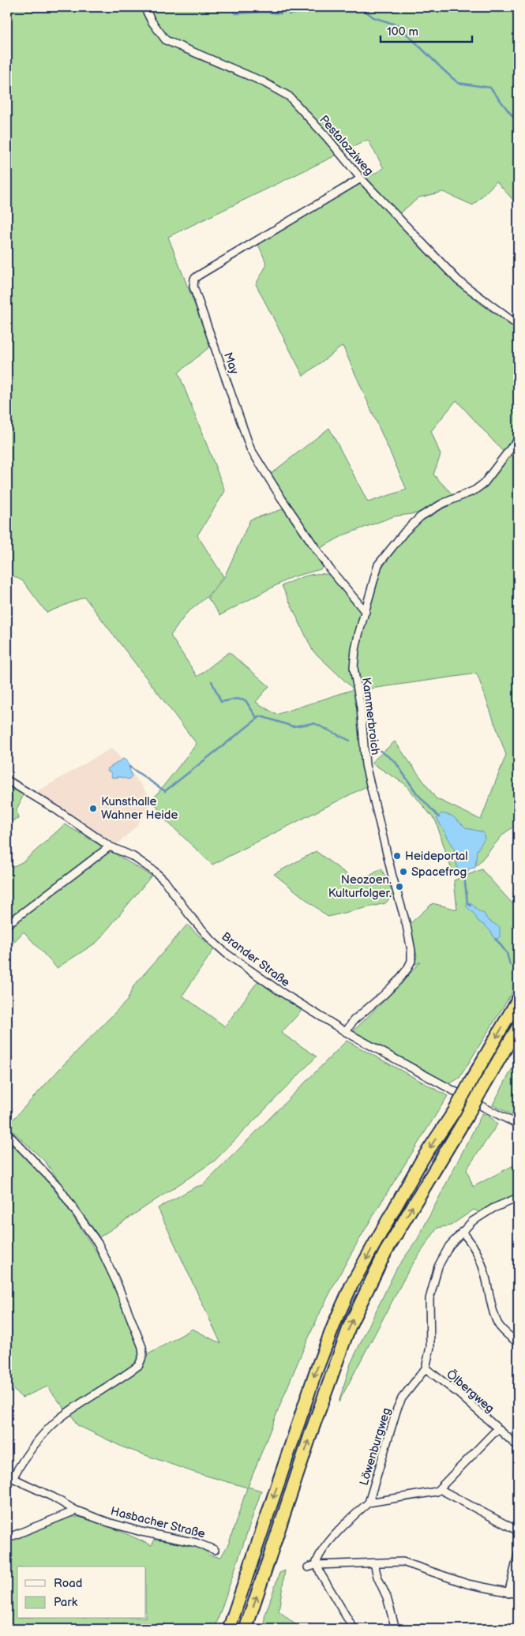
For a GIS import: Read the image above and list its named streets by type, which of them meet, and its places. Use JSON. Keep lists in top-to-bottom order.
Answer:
{
  "streets": {
    "street": [
      "Pestalozziweg",
      "May",
      "Kammerbroich",
      "Brander Straße",
      "Ölbergweg",
      "Löwenburgweg",
      "Hasbacher Straße"
    ]
  },
  "crossings": [
    ["Pestalozziweg", "May"],
    ["May", "Kammerbroich"],
    ["Kammerbroich", "Brander Straße"],
    ["Ölbergweg", "Löwenburgweg"]
  ],
  "places": [
    "Kunsthalle Wahner Heide",
    "Heideportal",
    "Spacefrog",
    "Neozoen. Kulturfolger."
  ],
  "legend": ["Road", "Park"],
  "scale_bar": "100 m"
}
